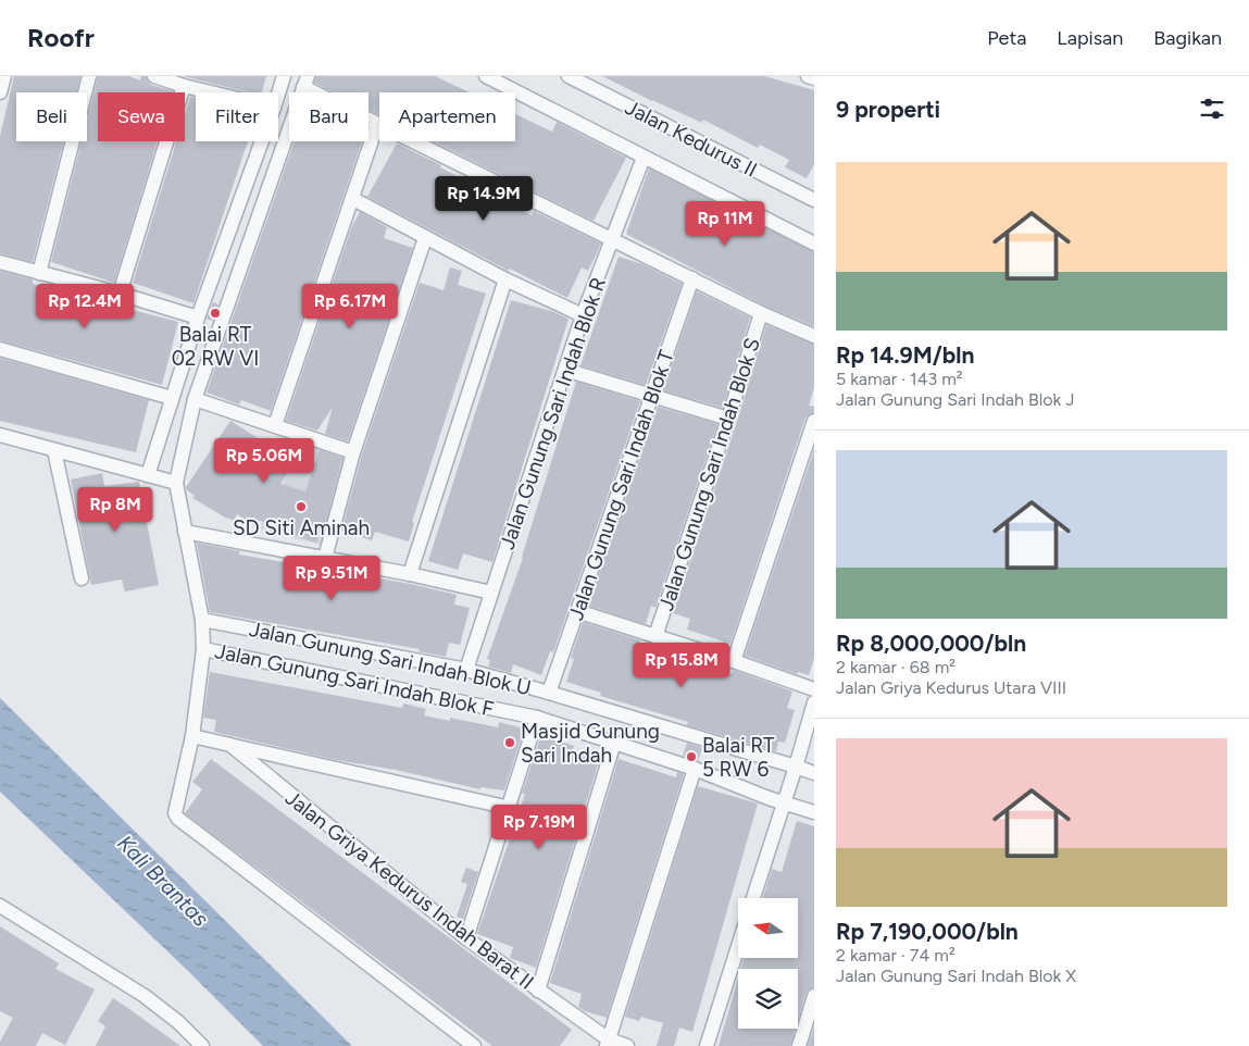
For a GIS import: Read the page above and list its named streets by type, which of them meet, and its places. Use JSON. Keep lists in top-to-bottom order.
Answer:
{
  "streets": {
    "street": [
      "Jalan Kedurus II",
      "Jalan Gunung Sari Indah Blok R",
      "Jalan Gunung Sari Indah Blok S",
      "Jalan Gunung Sari Indah Blok T",
      "Jalan Gunung Sari Indah Blok U",
      "Jalan Gunung Sari Indah Blok F",
      "Jalan Griya Kedurus Indah Barat II"
    ]
  },
  "crossings": [
    ["Jalan Gunung Sari Indah Blok R", "Jalan Gunung Sari Indah Blok U"],
    ["Jalan Gunung Sari Indah Blok T", "Jalan Gunung Sari Indah Blok U"]
  ],
  "water": ["Kali Brantas"],
  "places": [
    "Balai RT 02 RW VI",
    "SD Siti Aminah",
    "Masjid Gunung Sari Indah",
    "Balai RT 5 RW 6"
  ],
  "north": "left",
  "page": {
    "header": "Roofr",
    "nav": ["Peta", "Lapisan", "Bagikan"],
    "heading": "9 properti",
    "chip": [
      "Beli",
      "Sewa",
      "Filter",
      "Baru",
      "Apartemen"
    ],
    "list": [
      {
        "name": "Rp 14.9M/bln",
        "note": "5 kamar · 143 m² · Jalan Gunung Sari Indah Blok J"
      },
      {
        "name": "Rp 8,000,000/bln",
        "note": "2 kamar · 68 m² · Jalan Griya Kedurus Utara VIII"
      },
      {
        "name": "Rp 7,190,000/bln",
        "note": "2 kamar · 74 m² · Jalan Gunung Sari Indah Blok X"
      }
    ],
    "price": [
      "Rp 14.9M",
      "Rp 11M",
      "Rp 12.4M",
      "Rp 6.17M",
      "Rp 5.06M",
      "Rp 8M",
      "Rp 9.51M",
      "Rp 15.8M",
      "Rp 7.19M"
    ]
  }
}
